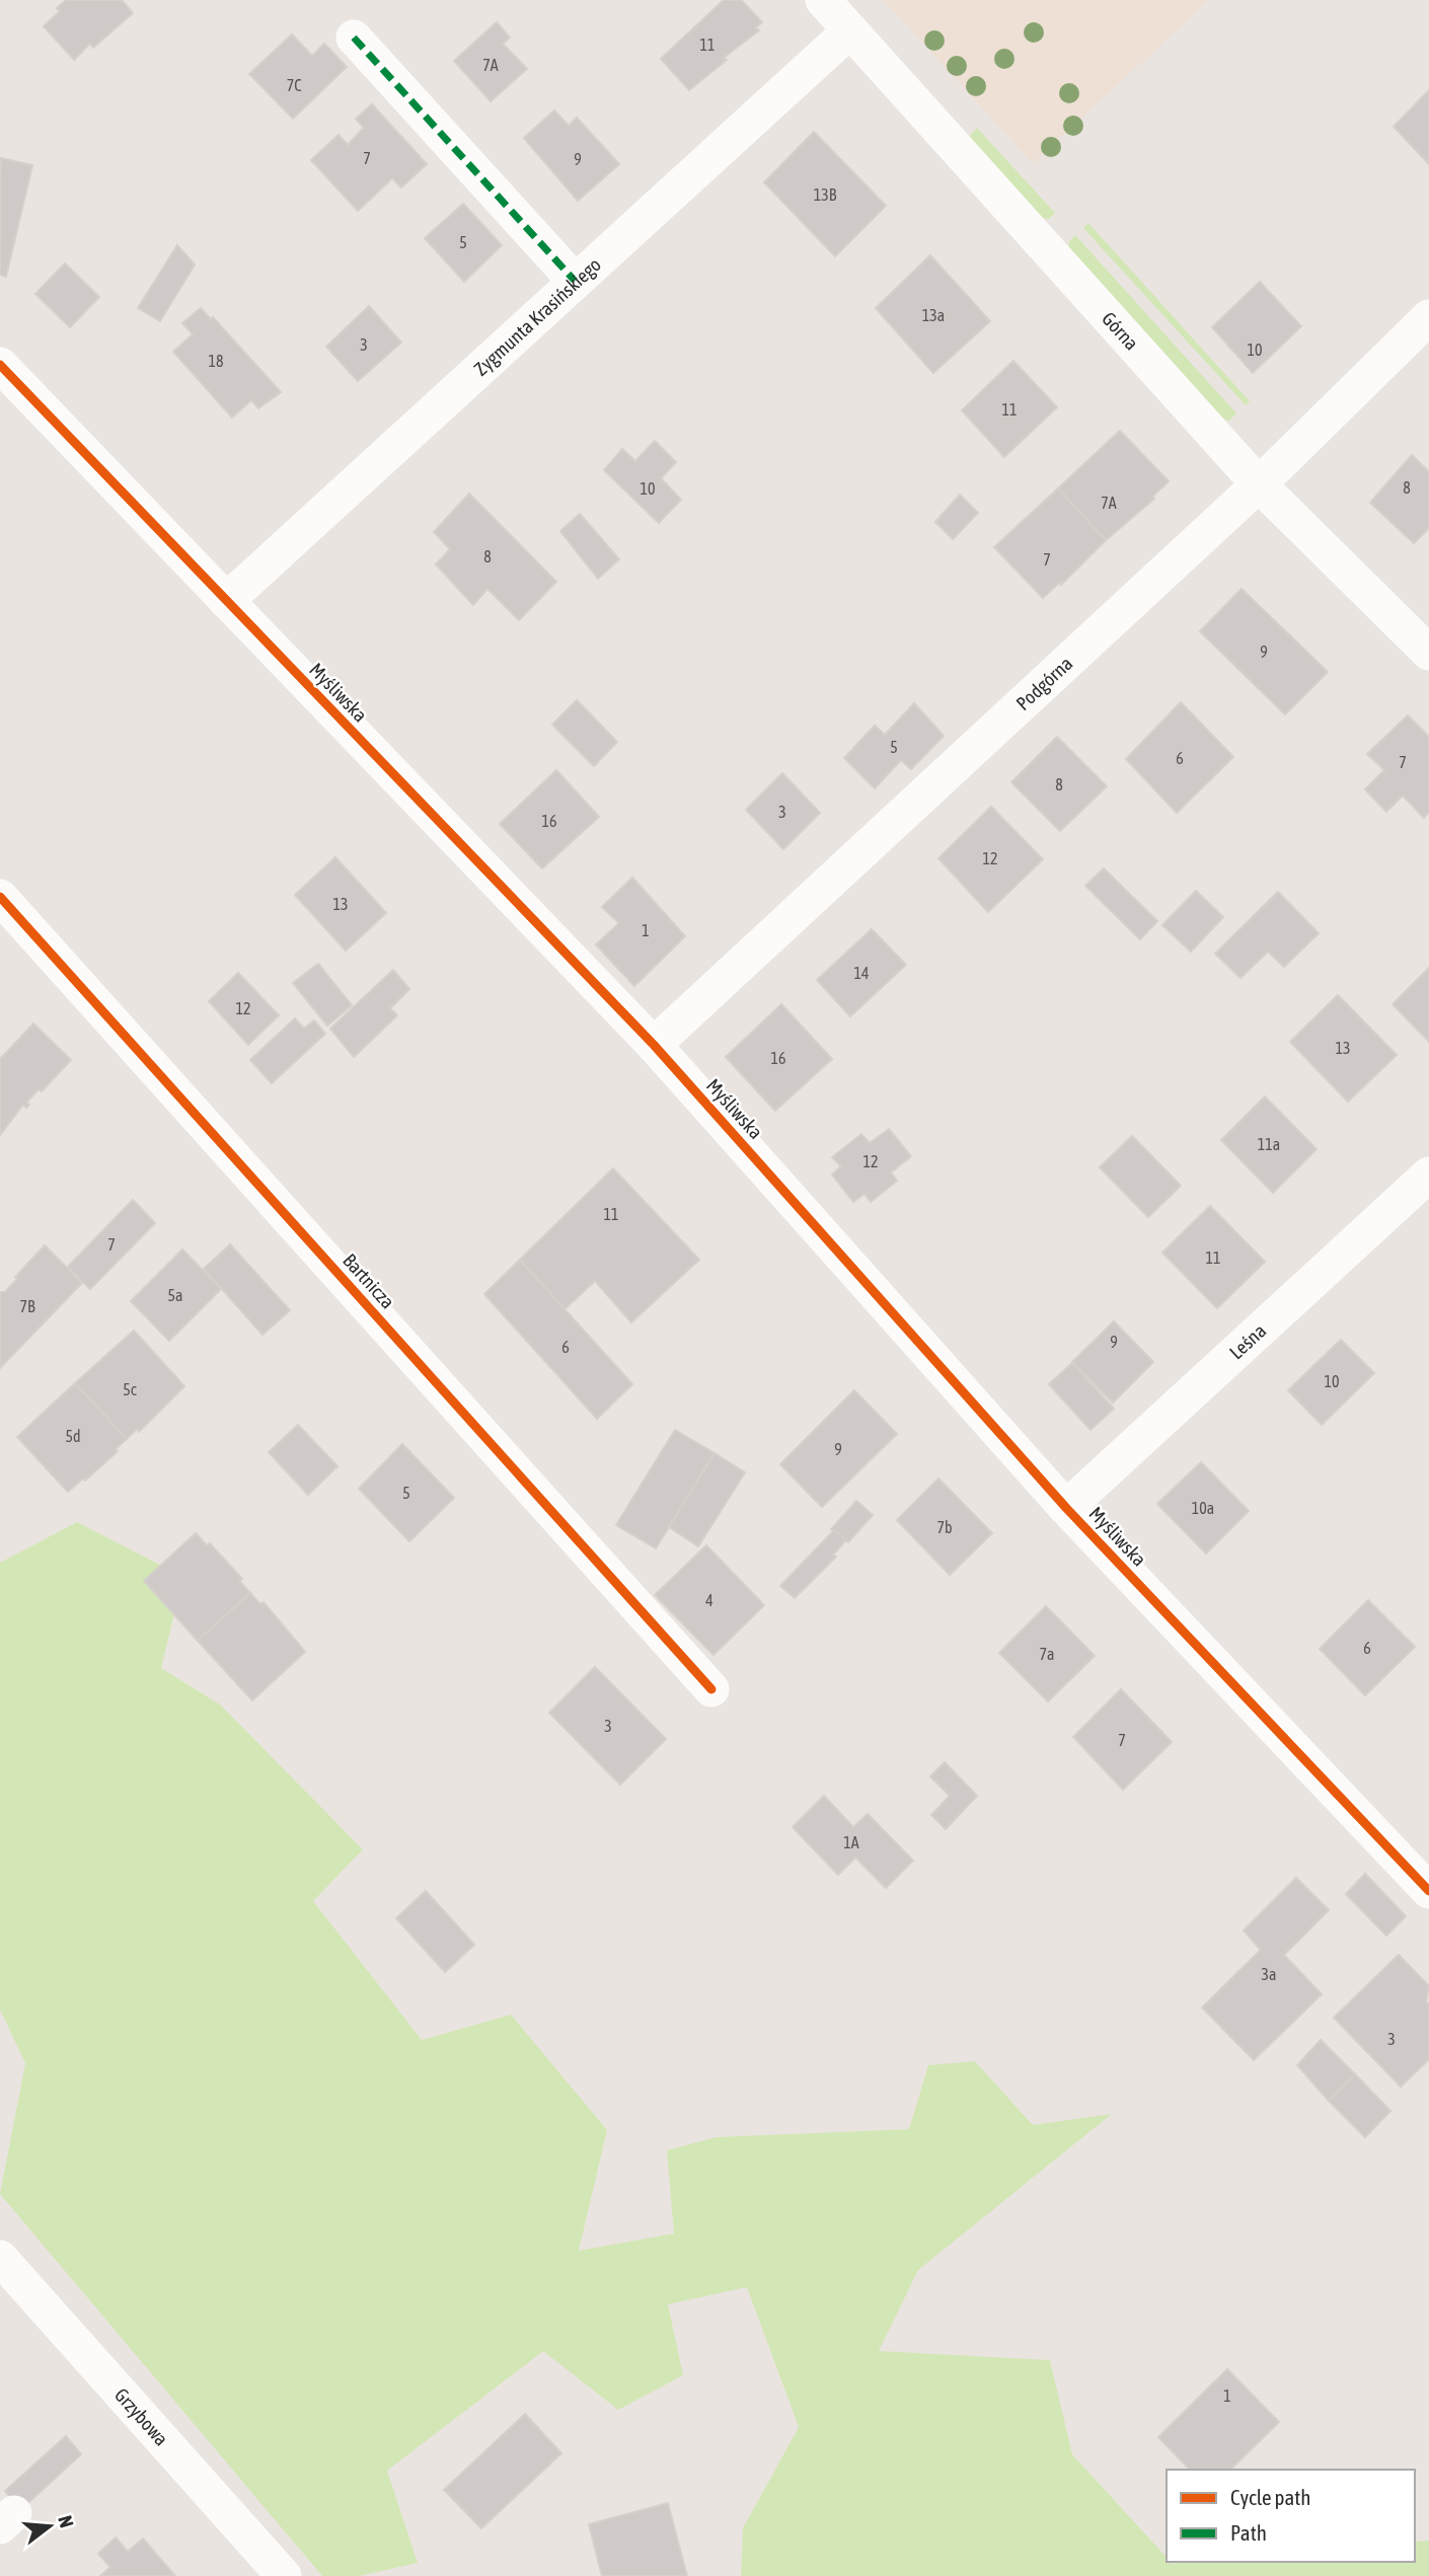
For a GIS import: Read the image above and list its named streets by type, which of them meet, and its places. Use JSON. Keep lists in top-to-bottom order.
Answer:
{
  "streets": {
    "street": [
      "Zygmunta Krasińskiego",
      "Górna",
      "Podgórna",
      "Myśliwska",
      "Bartnicza",
      "Leśna",
      "Grzybowa"
    ]
  },
  "crossings": [
    ["Zygmunta Krasińskiego", "Górna"],
    ["Zygmunta Krasińskiego", "Myśliwska"],
    ["Górna", "Podgórna"],
    ["Podgórna", "Myśliwska"],
    ["Myśliwska", "Leśna"]
  ],
  "house_numbers": [
    "11",
    "7A",
    "7C",
    "7",
    "9",
    "13B",
    "5",
    "13a",
    "3",
    "10",
    "18",
    "11",
    "8",
    "10",
    "7A",
    "8",
    "7",
    "9",
    "5",
    "6",
    "7",
    "8",
    "3",
    "16",
    "12",
    "13",
    "1",
    "14",
    "12",
    "13",
    "16",
    "11a",
    "12",
    "11",
    "7",
    "11",
    "5a",
    "7B",
    "9",
    "6",
    "10",
    "5c",
    "5d",
    "9",
    "5",
    "10a",
    "7b",
    "4",
    "6",
    "7a",
    "3",
    "7",
    "1A",
    "3a",
    "3",
    "1"
  ],
  "legend": ["Cycle path", "Path"],
  "north": "right"
}
